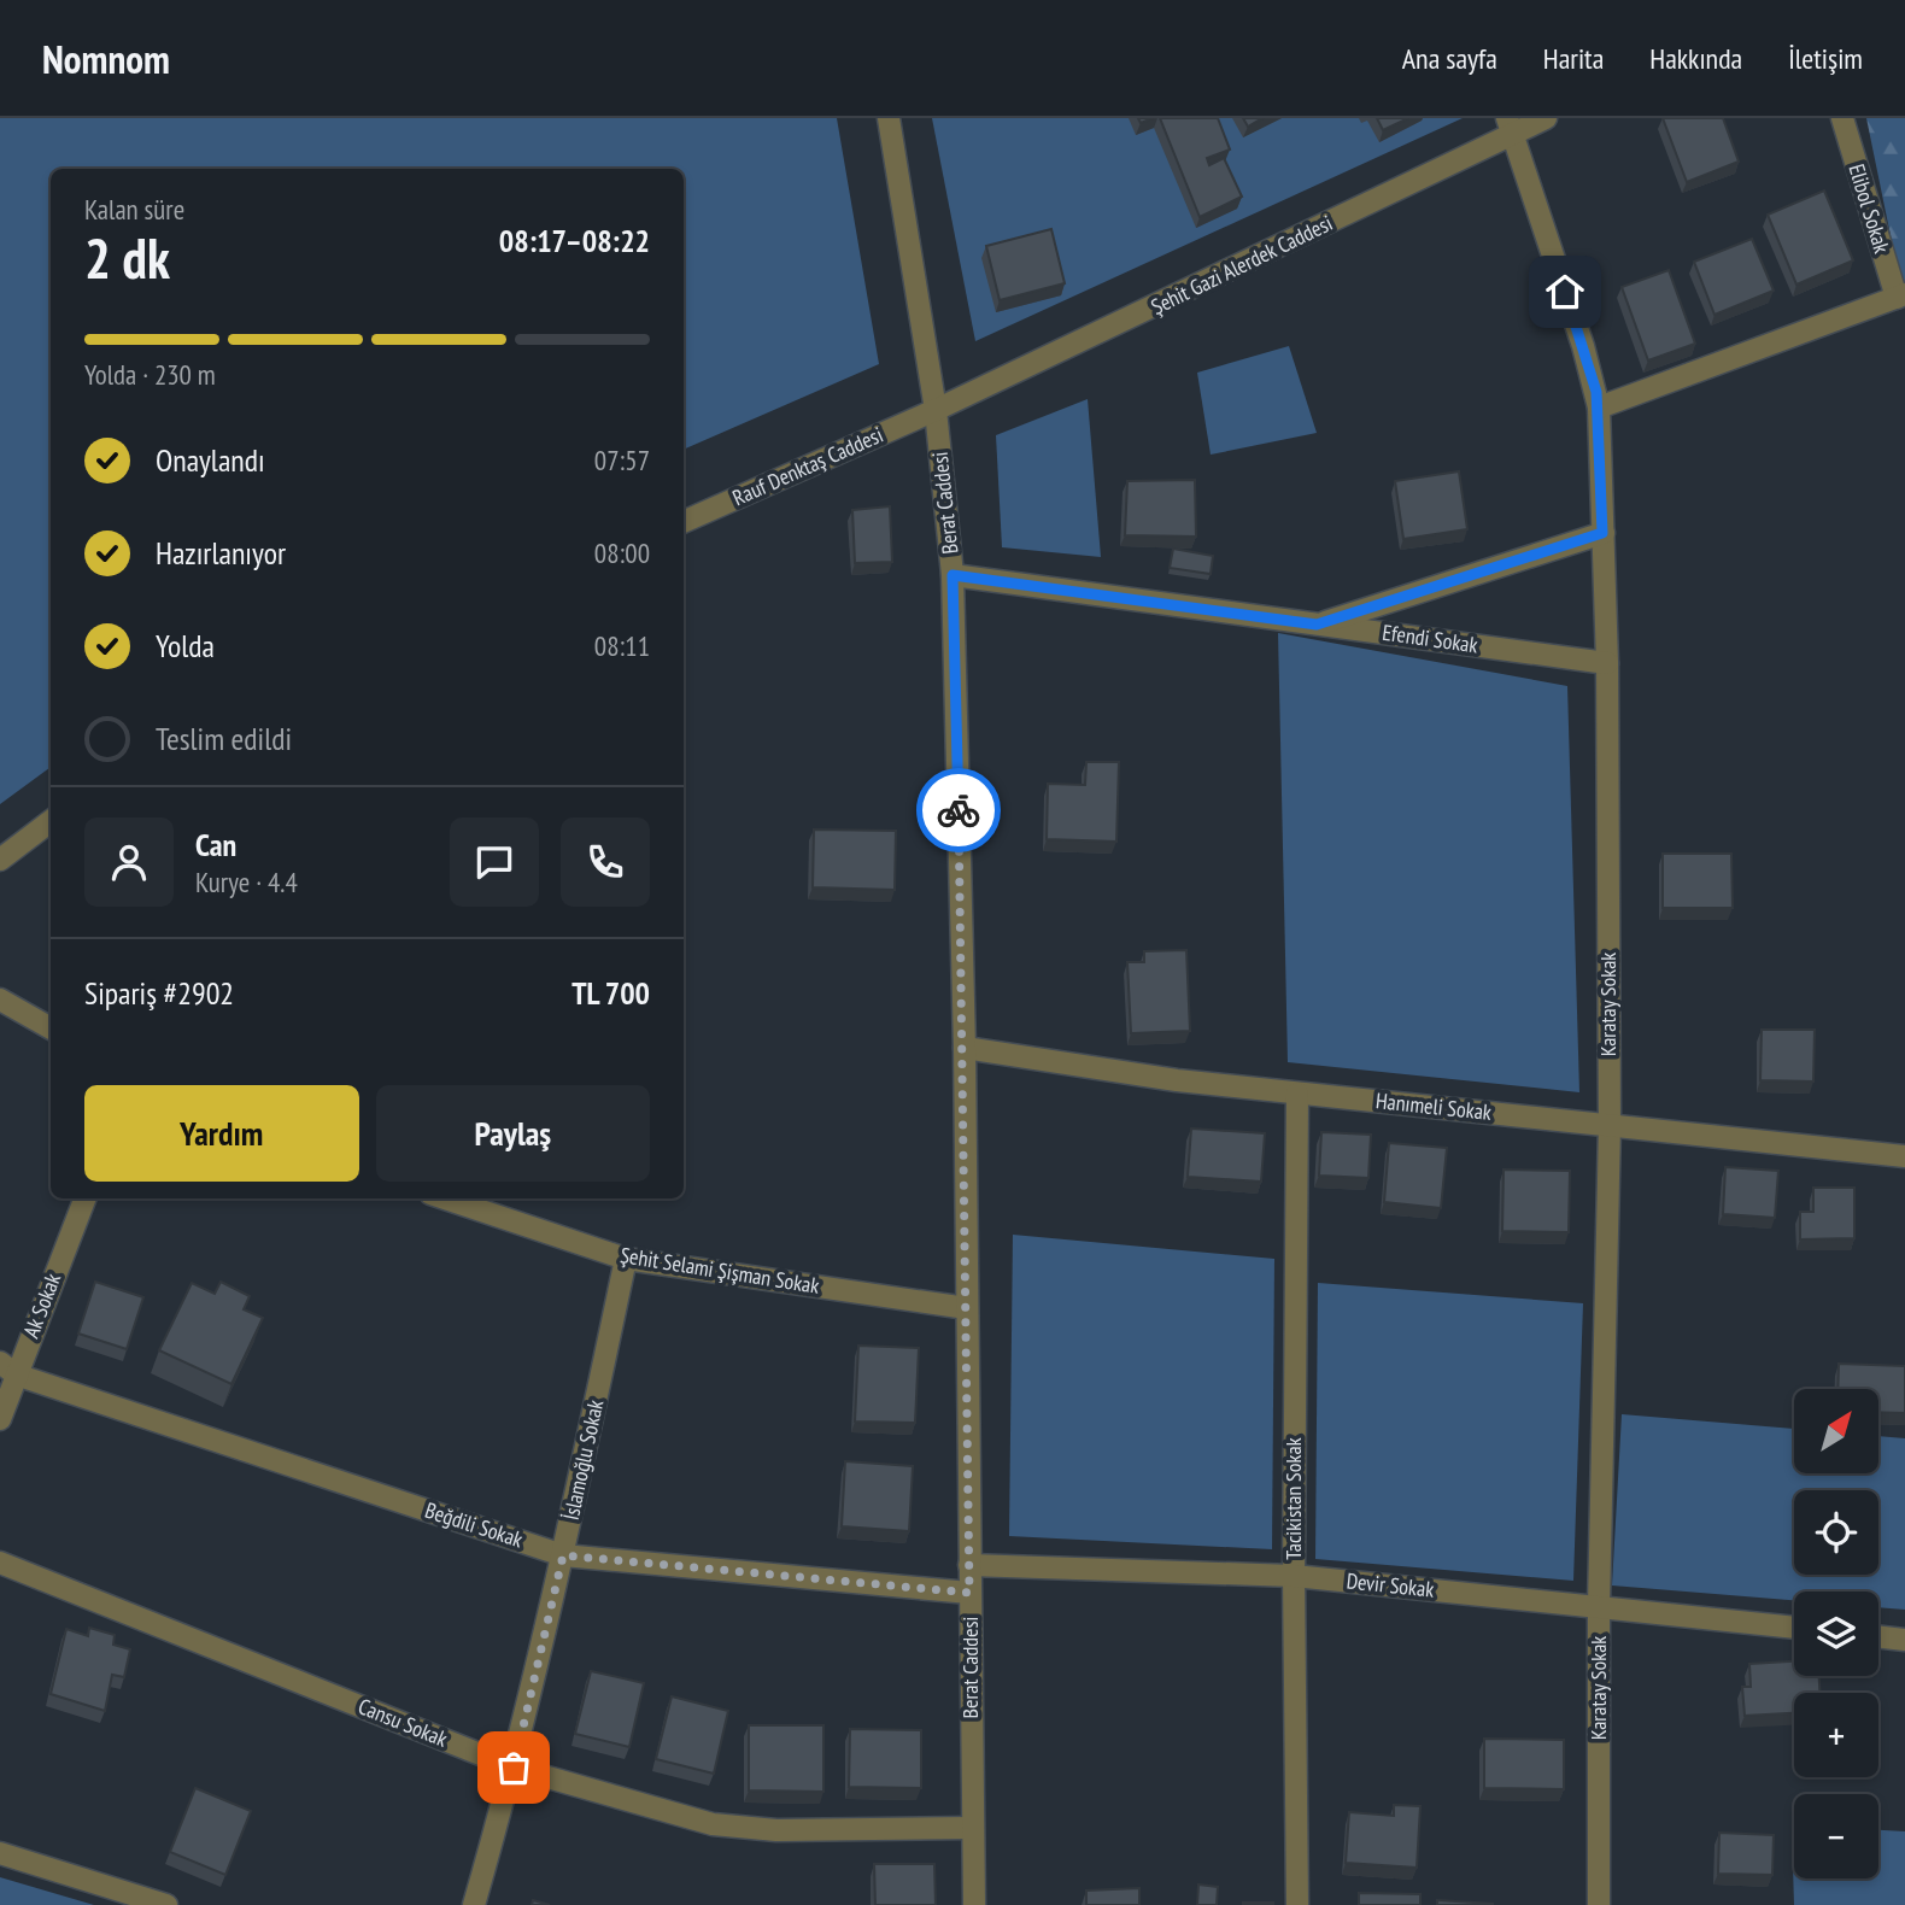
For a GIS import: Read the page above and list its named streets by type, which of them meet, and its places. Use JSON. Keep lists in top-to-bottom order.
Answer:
{
  "streets": {
    "street": [
      "Elibol Sokak",
      "Şehit Gazi Alerdek Caddesi",
      "Rauf Denktaş Caddesi",
      "Berat Caddesi",
      "Efendi Sokak",
      "Karatay Sokak",
      "Hanımeli Sokak",
      "Şehit Selami Şişman Sokak",
      "Ak Sokak",
      "İslamoğlu Sokak",
      "Tacikistan Sokak",
      "Beğdili Sokak",
      "Devir Sokak",
      "Cansu Sokak"
    ]
  },
  "crossings": [
    ["Şehit Gazi Alerdek Caddesi", "Rauf Denktaş Caddesi"],
    ["Şehit Gazi Alerdek Caddesi", "Berat Caddesi"],
    ["Şehit Gazi Alerdek Caddesi", "Karatay Sokak"],
    ["Rauf Denktaş Caddesi", "Berat Caddesi"],
    ["Berat Caddesi", "Efendi Sokak"],
    ["Berat Caddesi", "Hanımeli Sokak"],
    ["Berat Caddesi", "Şehit Selami Şişman Sokak"],
    ["Berat Caddesi", "Beğdili Sokak"],
    ["Berat Caddesi", "Devir Sokak"],
    ["Berat Caddesi", "Cansu Sokak"],
    ["Efendi Sokak", "Karatay Sokak"],
    ["Karatay Sokak", "Hanımeli Sokak"],
    ["Karatay Sokak", "Devir Sokak"],
    ["Hanımeli Sokak", "Tacikistan Sokak"],
    ["Şehit Selami Şişman Sokak", "İslamoğlu Sokak"],
    ["Ak Sokak", "Beğdili Sokak"],
    ["İslamoğlu Sokak", "Beğdili Sokak"],
    ["İslamoğlu Sokak", "Cansu Sokak"],
    ["Tacikistan Sokak", "Devir Sokak"]
  ],
  "north": "top right",
  "page": {
    "header": "Nomnom",
    "nav": [
      "Ana sayfa",
      "Harita",
      "Hakkında",
      "İletişim"
    ],
    "heading": ["2 dk", "Kalan süre", "08:17–08:22"],
    "panel": [
      "Can",
      "Kurye · 4.4",
      "Sipariş #2902",
      "TL 700"
    ],
    "bar": "Yolda · 230 m",
    "list": [
      ["Onaylandı", "07:57"],
      ["Hazırlanıyor", "08:00"],
      ["Yolda", "08:11"],
      "Teslim edildi"
    ],
    "buttons": ["Yardım", "Paylaş"],
    "map_buttons": ["+", "−"]
  }
}
